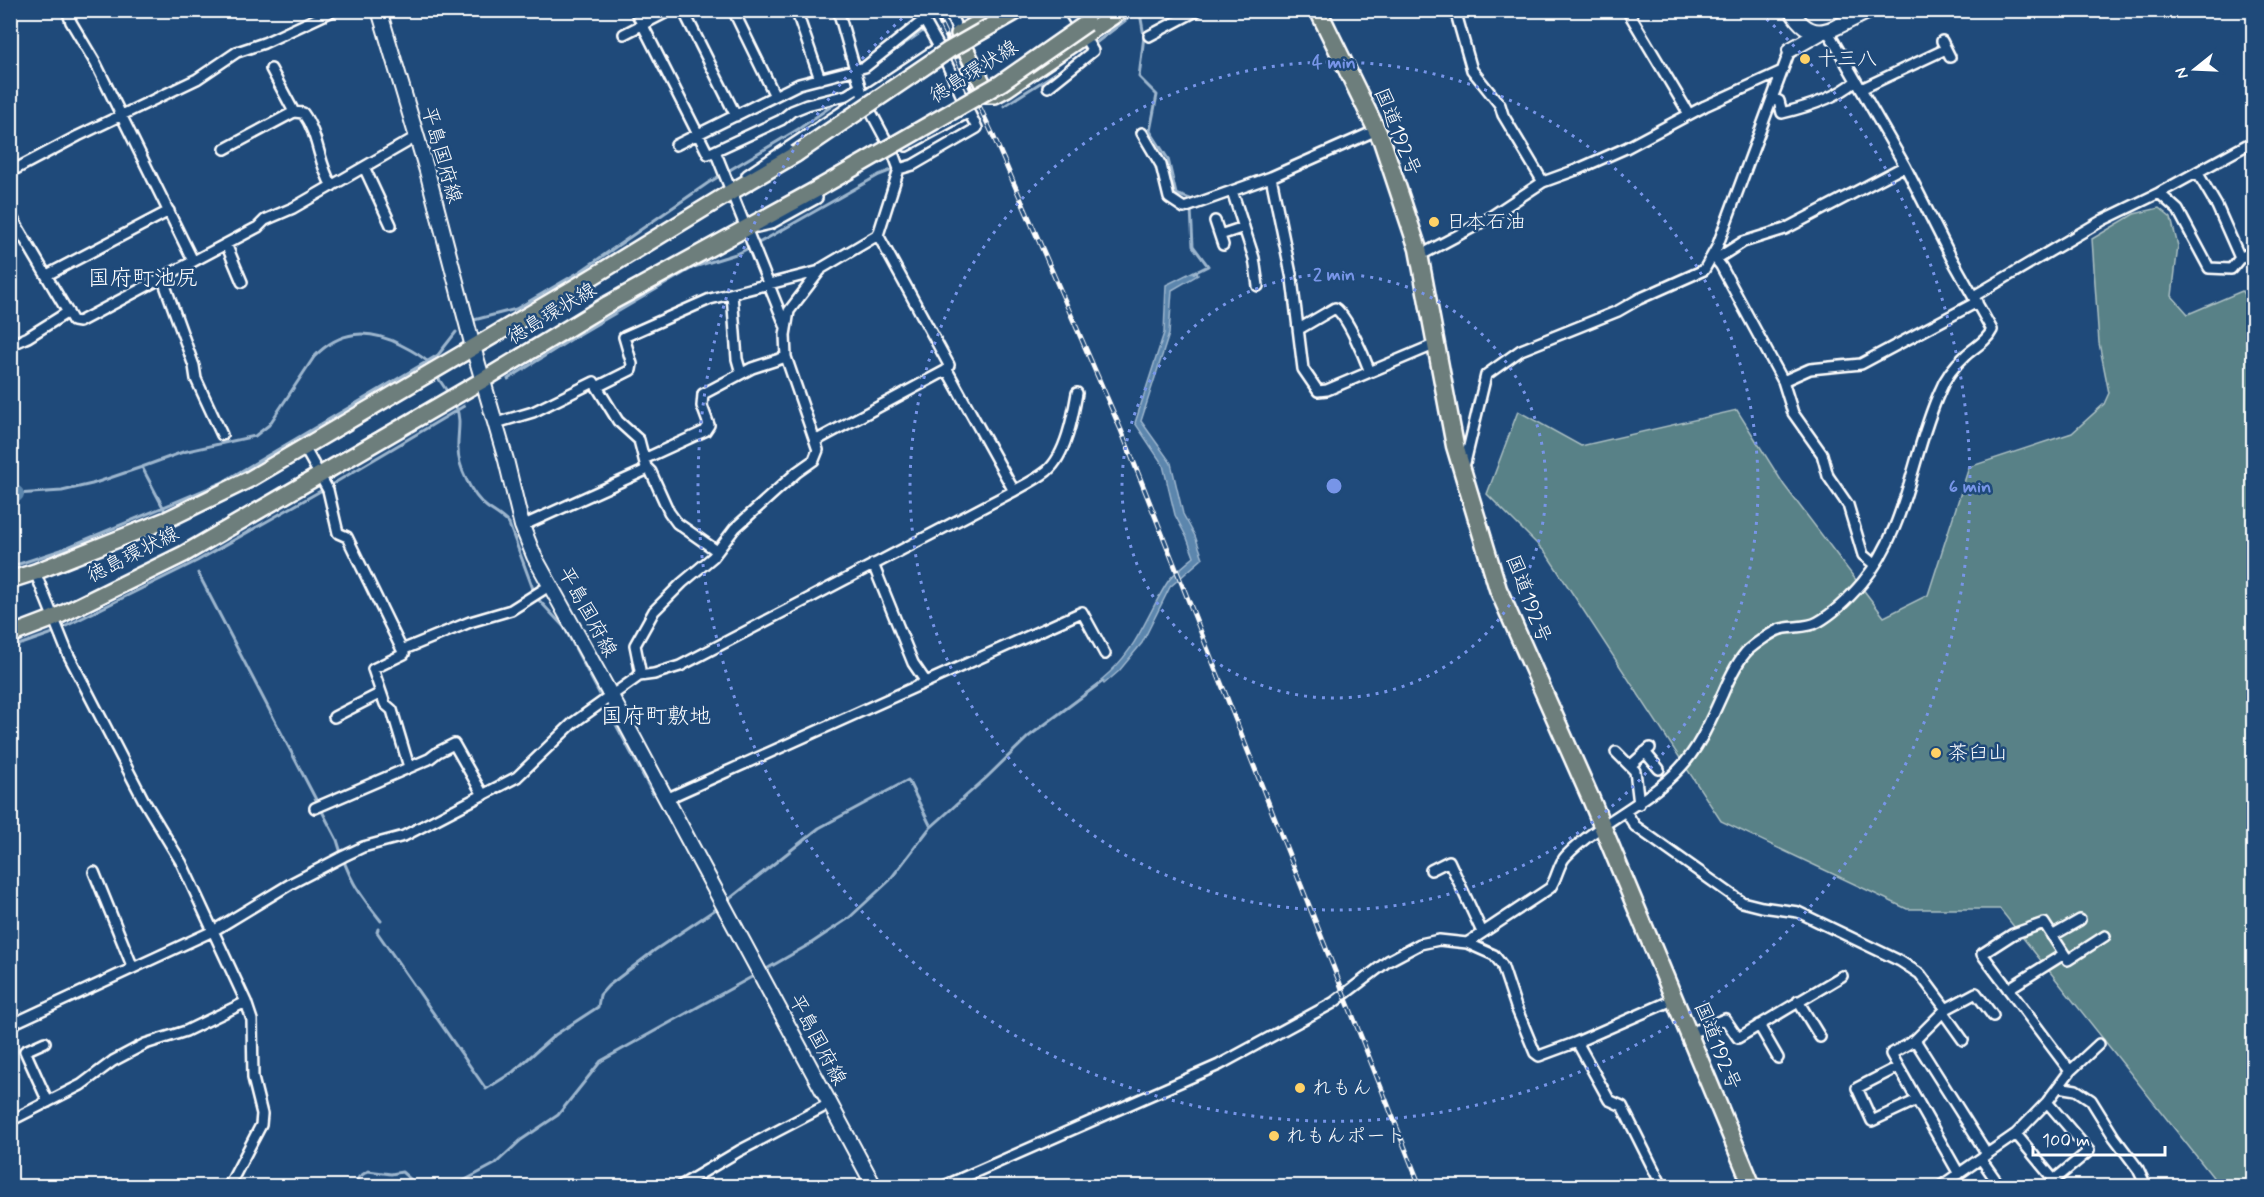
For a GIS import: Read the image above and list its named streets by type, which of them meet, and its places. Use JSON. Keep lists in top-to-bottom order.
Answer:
{
  "streets": {
    "highway": ["国道192号"],
    "main road": ["徳島環状線", "平島国府線"]
  },
  "crossings": [
    ["徳島環状線", "平島国府線"]
  ],
  "districts": ["国府町池尻", "国府町敷地"],
  "places": [
    "十三八",
    "日本石油",
    "茶臼山",
    "れもん",
    "れもんポート"
  ],
  "scale_bar": "100 m",
  "north": "left",
  "rings": ["4 min", "2 min", "6 min"]
}
